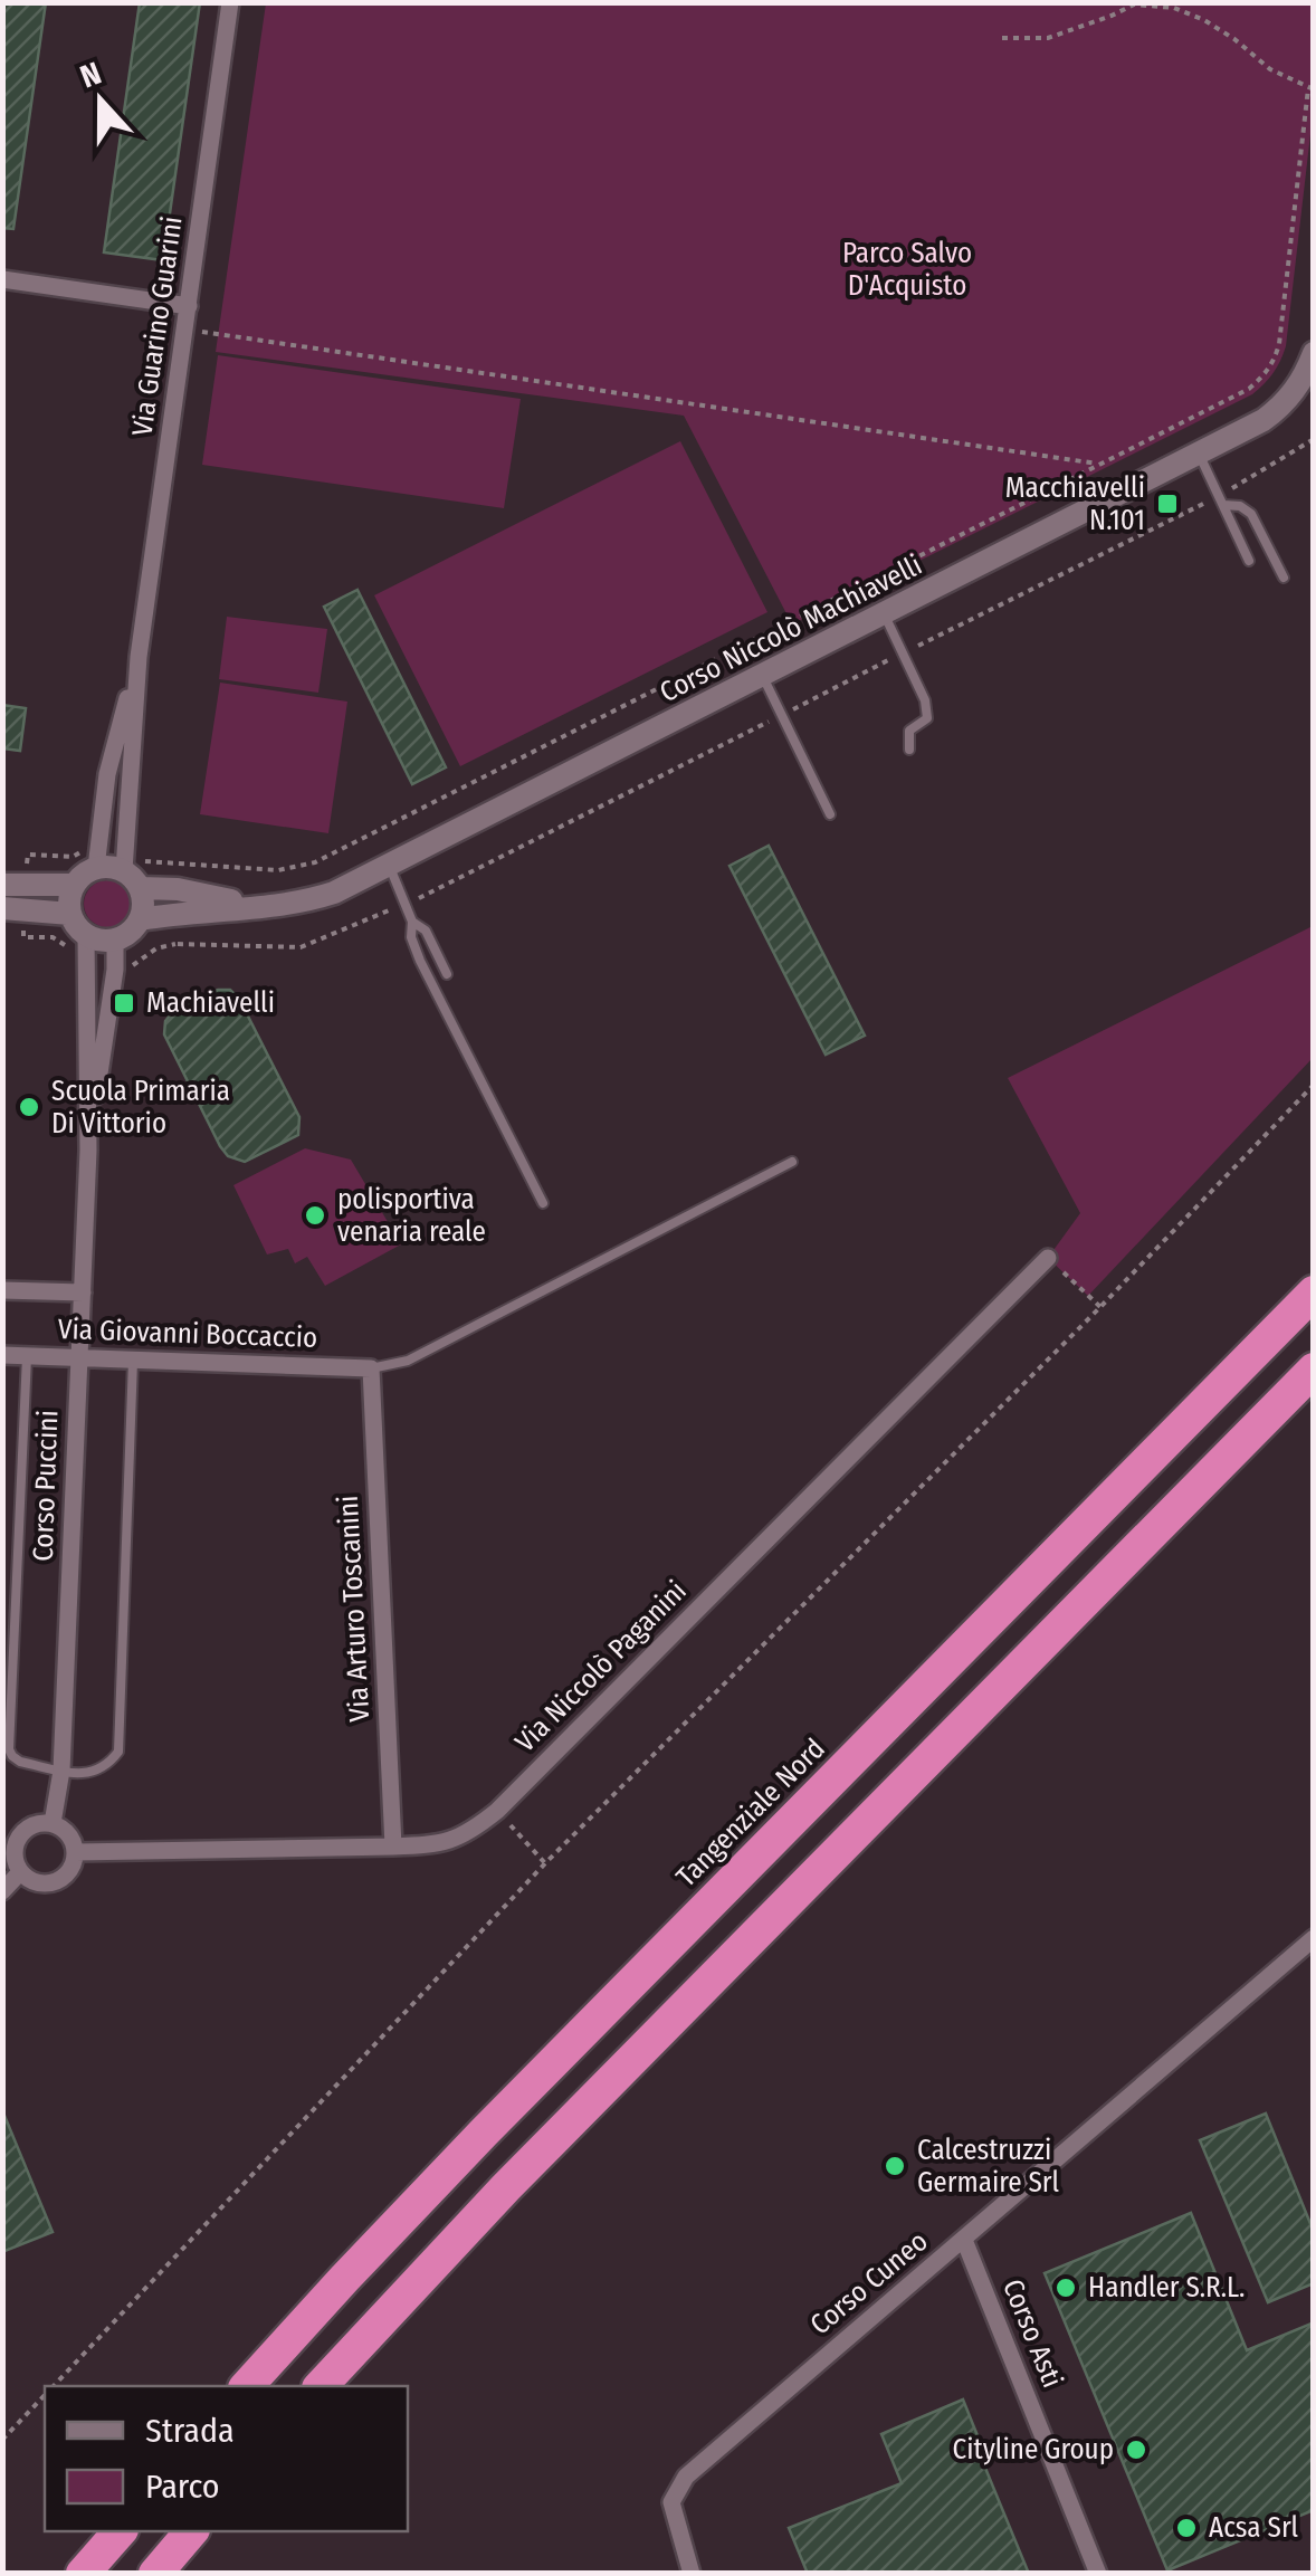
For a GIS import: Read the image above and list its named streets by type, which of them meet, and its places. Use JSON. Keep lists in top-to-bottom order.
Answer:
{
  "streets": {
    "highway": ["Tangenziale Nord"],
    "street": [
      "Via Guarino Guarini",
      "Corso Niccolò Machiavelli",
      "Via Giovanni Boccaccio",
      "Corso Puccini",
      "Via Arturo Toscanini",
      "Via Niccolò Paganini",
      "Corso Cuneo",
      "Corso Asti"
    ]
  },
  "crossings": [
    ["Via Guarino Guarini", "Corso Niccolò Machiavelli"],
    ["Via Giovanni Boccaccio", "Corso Puccini"],
    ["Via Giovanni Boccaccio", "Via Arturo Toscanini"],
    ["Corso Puccini", "Via Niccolò Paganini"],
    ["Via Arturo Toscanini", "Via Niccolò Paganini"],
    ["Corso Cuneo", "Corso Asti"]
  ],
  "parks": ["Parco Salvo D'Acquisto"],
  "places": {
    "transit": ["Macchiavelli N.101", "Machiavelli"],
    "other": [
      "Scuola Primaria Di Vittorio",
      "polisportiva venaria reale",
      "Calcestruzzi Germaire Srl",
      "Handler S.R.L.",
      "Cityline Group",
      "Acsa Srl"
    ]
  },
  "legend": ["Strada", "Parco"],
  "north": "top"
}
